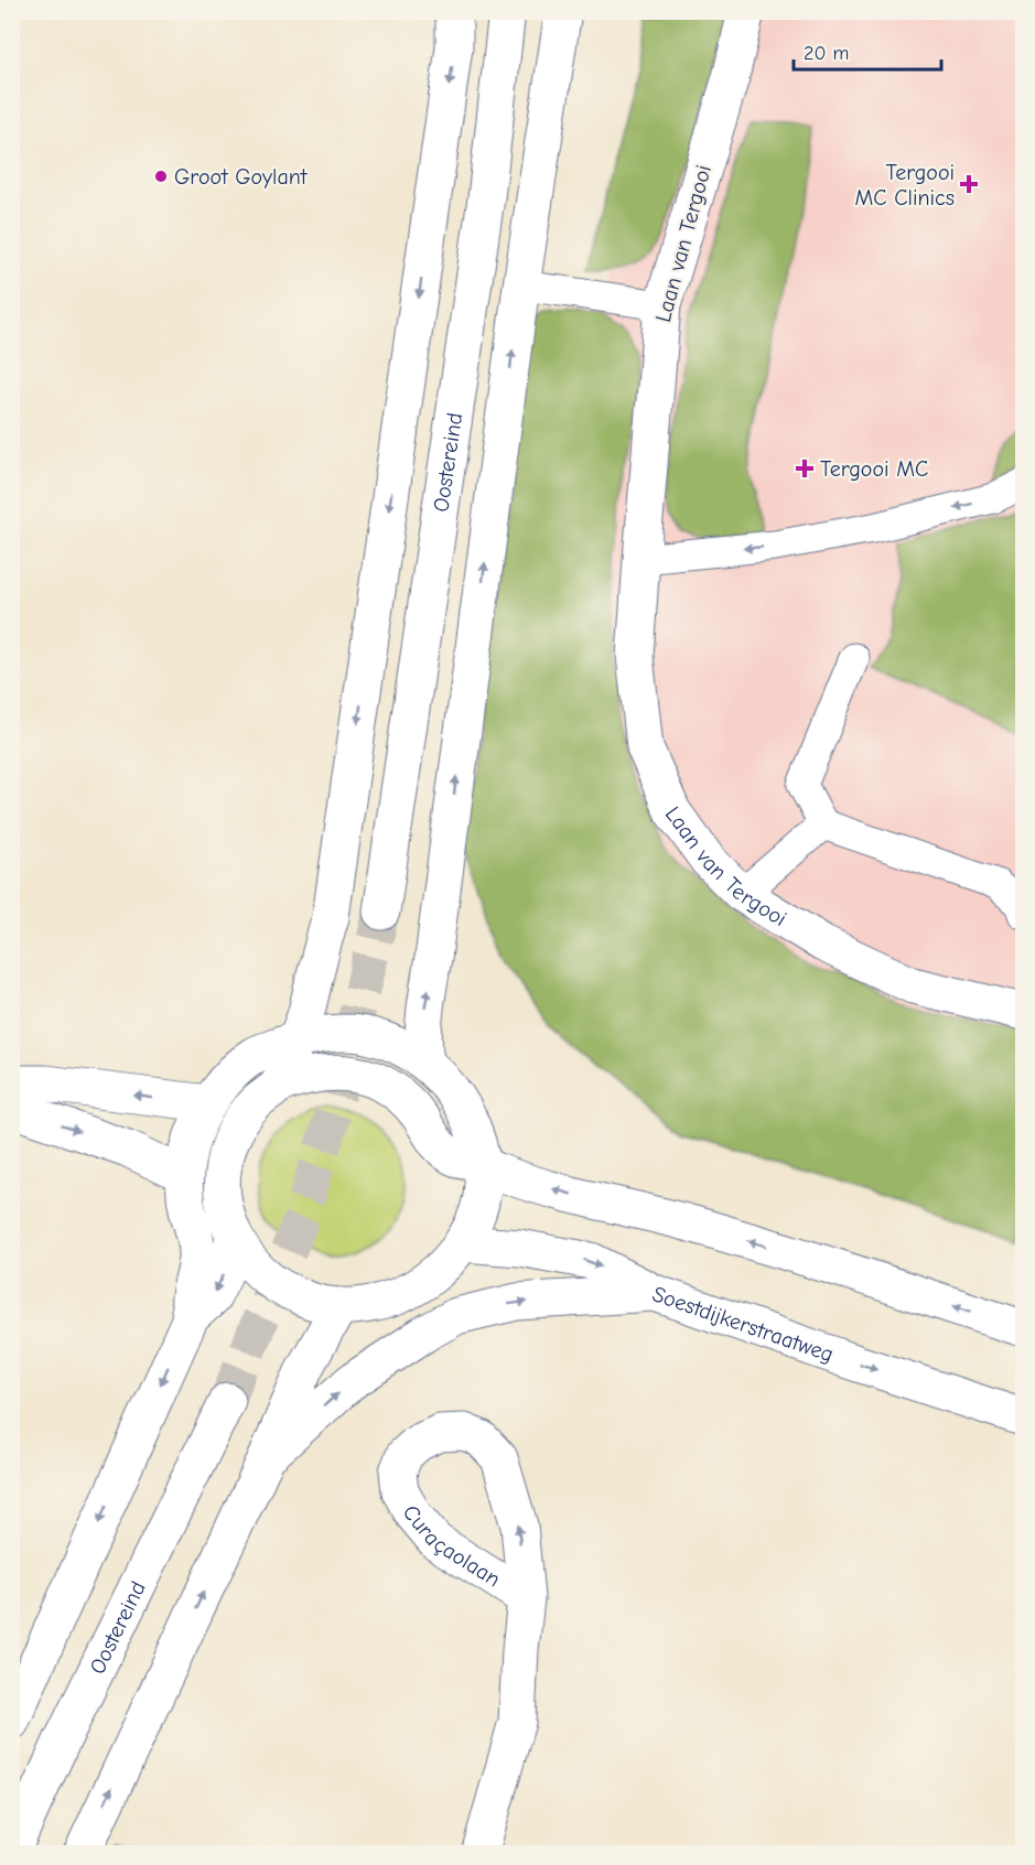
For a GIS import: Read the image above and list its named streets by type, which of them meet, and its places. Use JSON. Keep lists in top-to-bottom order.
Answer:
{
  "streets": {
    "main road": [
      "Laan van Tergooi",
      "Oostereind",
      "Soestdijkerstraatweg",
      "Curaçaolaan"
    ]
  },
  "places": {
    "other": ["Groot Goylant"],
    "health": ["Tergooi MC Clinics", "Tergooi MC"]
  },
  "scale_bar": "20 m"
}
